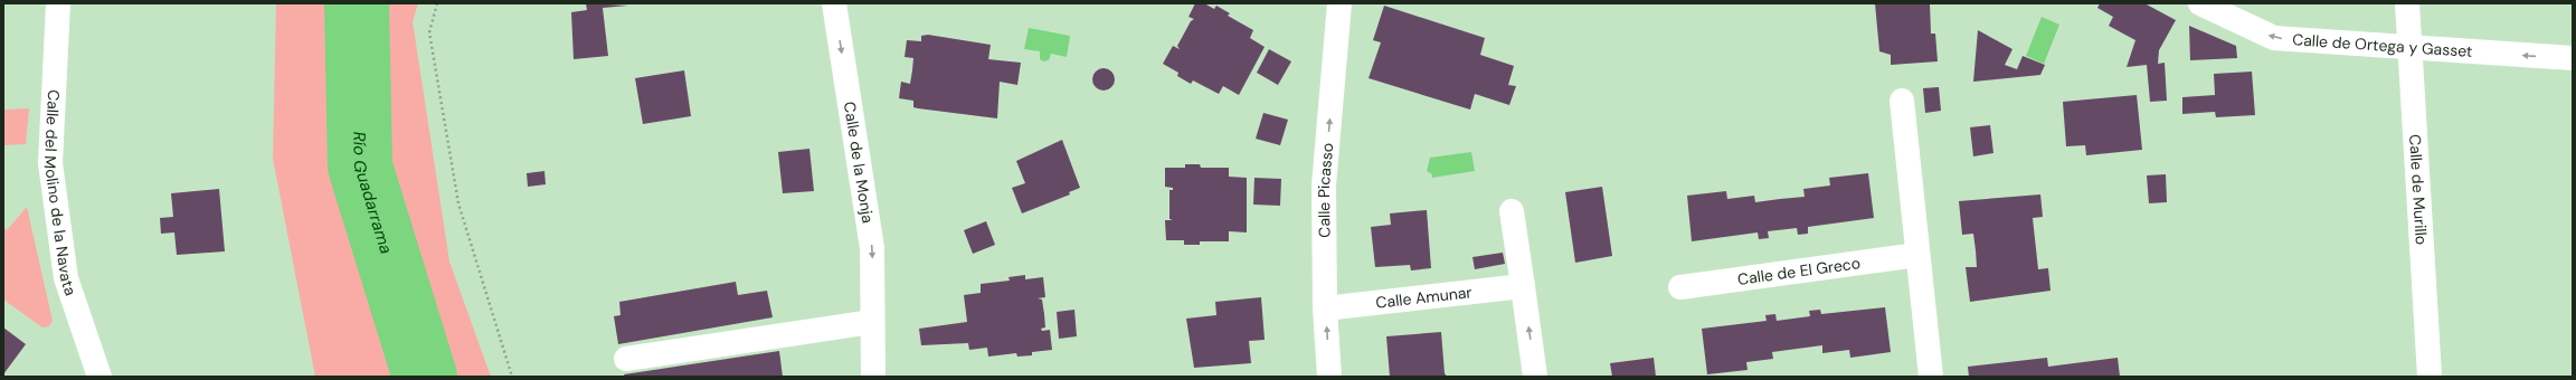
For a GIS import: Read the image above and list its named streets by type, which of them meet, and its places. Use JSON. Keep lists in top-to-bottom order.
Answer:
{
  "streets": {
    "street": [
      "Calle de Ortega y Gasset",
      "Calle de la Monja",
      "Calle Picasso",
      "Calle de Murillo",
      "Calle del Molino de la Navata",
      "Calle de El Greco",
      "Calle Amunar"
    ]
  },
  "crossings": [
    ["Calle de Ortega y Gasset", "Calle de Murillo"],
    ["Calle Picasso", "Calle Amunar"]
  ],
  "one_way": ["Calle de Ortega y Gasset", "Calle de la Monja"],
  "water": ["Río Guadarrama"]
}
